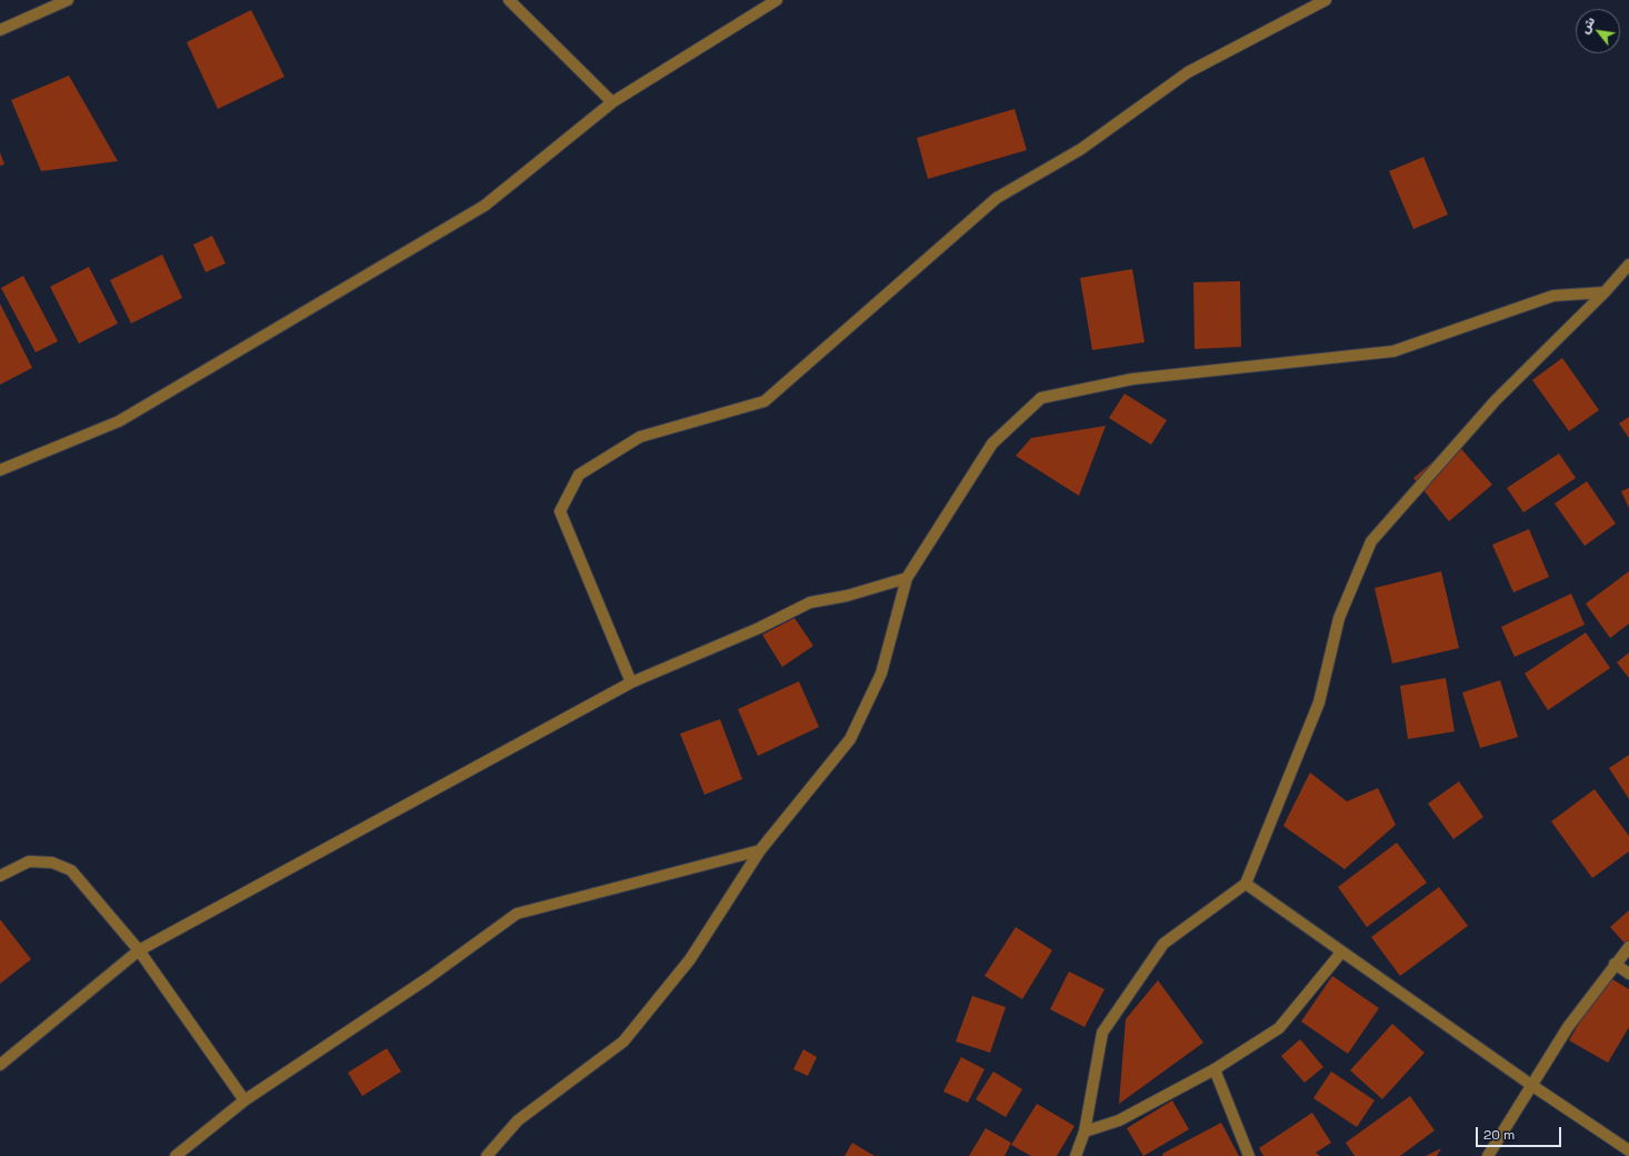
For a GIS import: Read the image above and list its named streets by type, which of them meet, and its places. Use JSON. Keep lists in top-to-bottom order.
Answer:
{
  "scale_bar": "20 m",
  "north": "top left"
}
